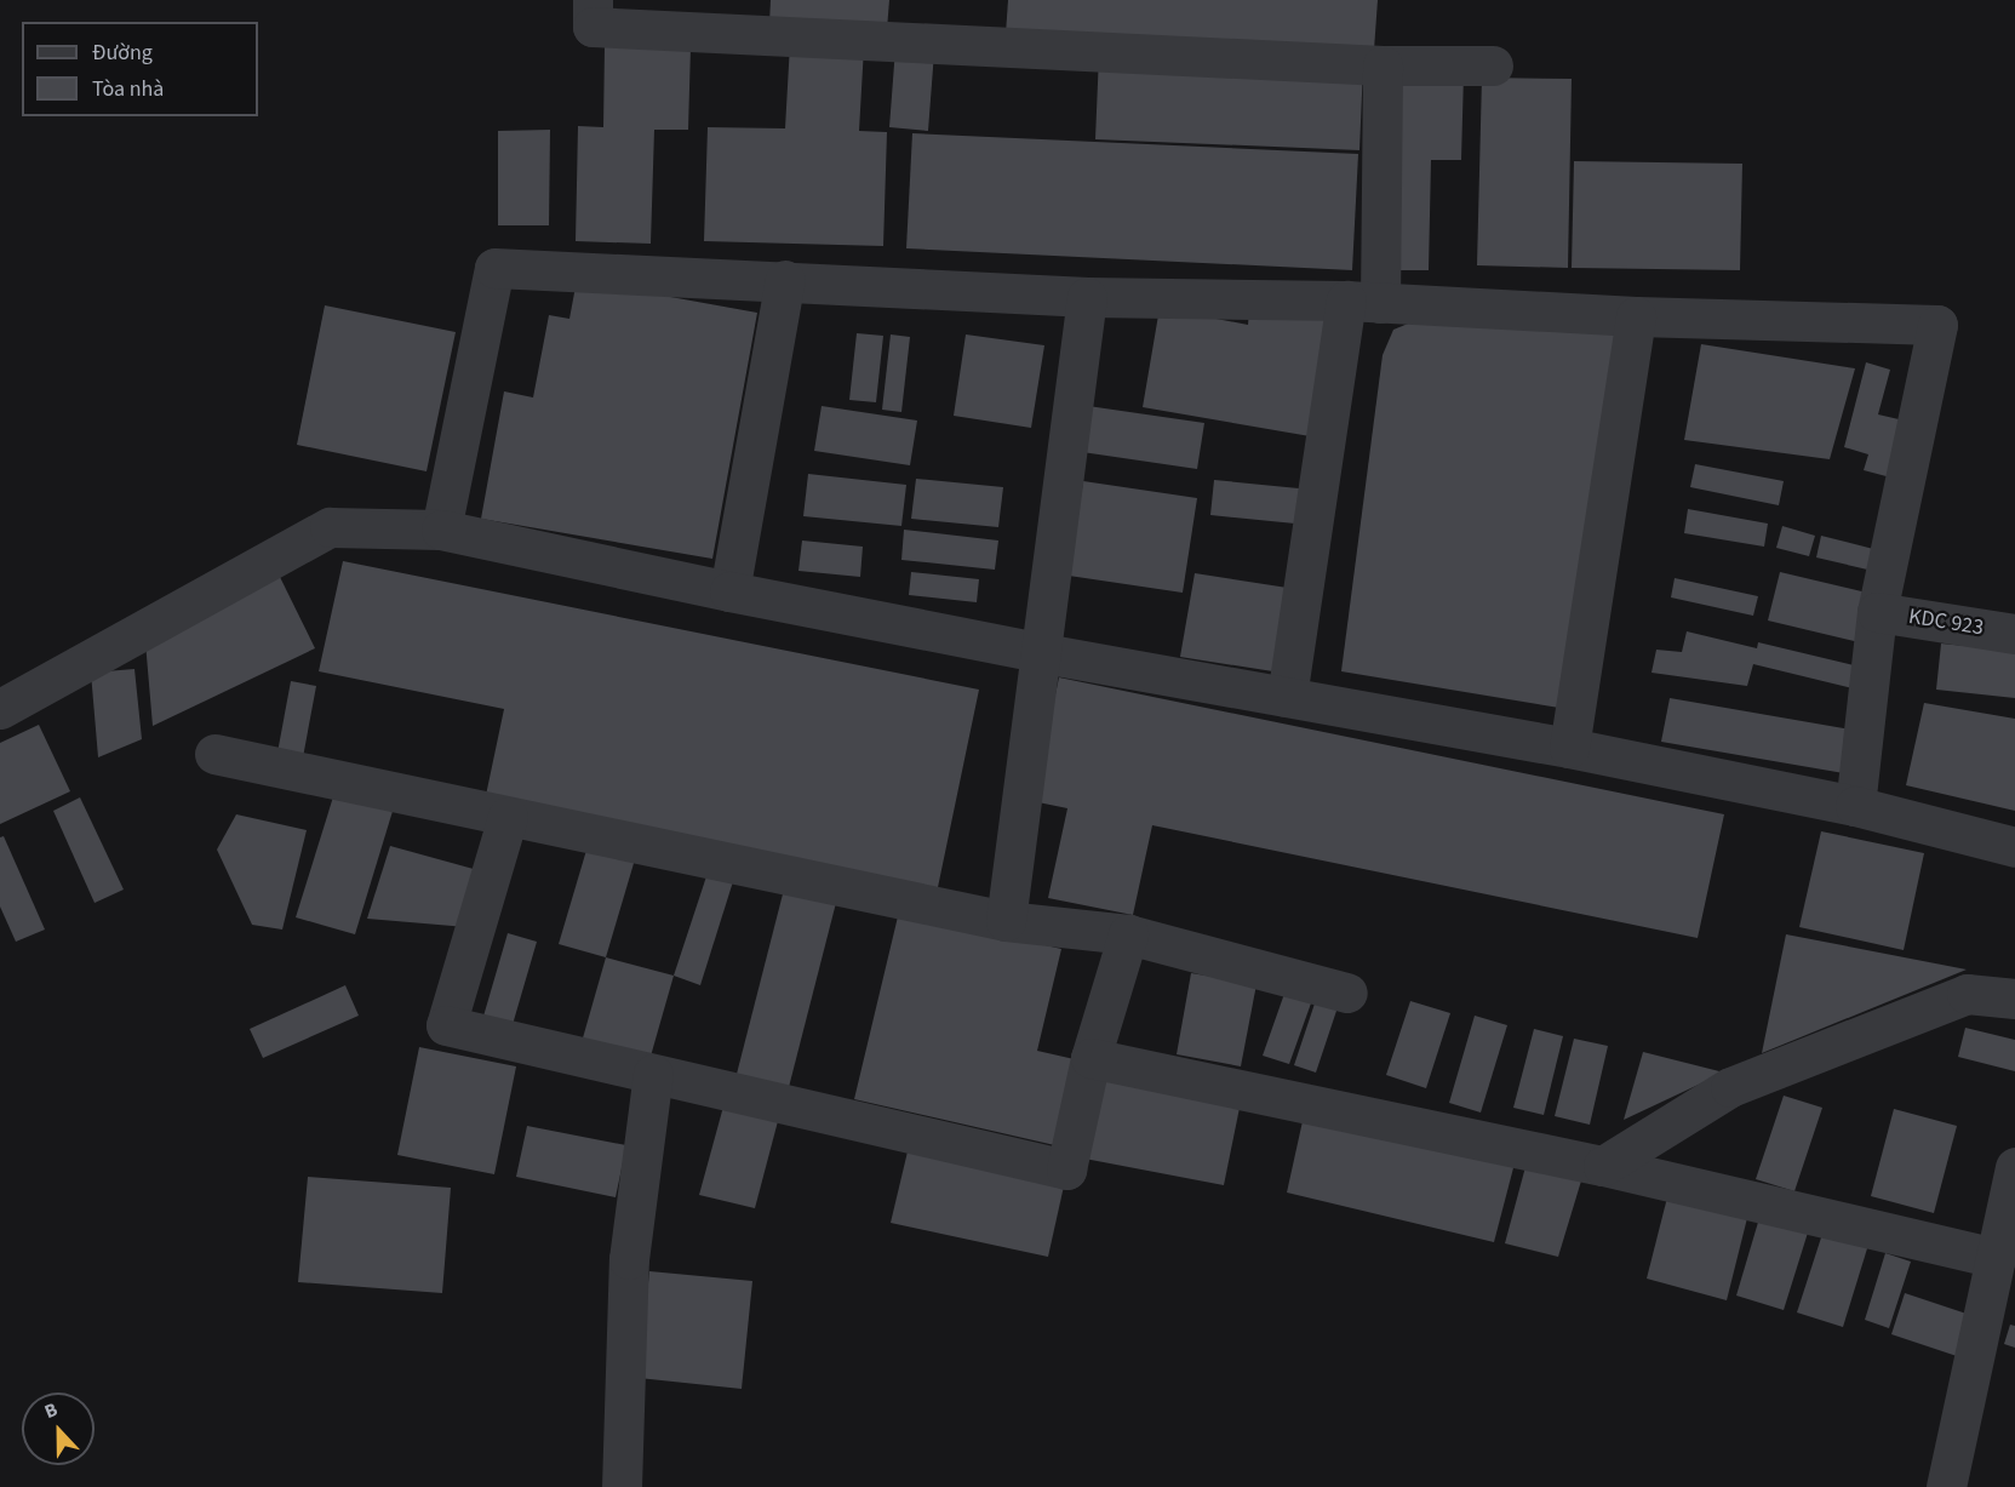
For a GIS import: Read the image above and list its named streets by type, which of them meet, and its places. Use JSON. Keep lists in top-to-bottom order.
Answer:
{
  "streets": {
    "street": ["KDC 923"]
  },
  "legend": ["Đường", "Tòa nhà"],
  "north": "top"
}
